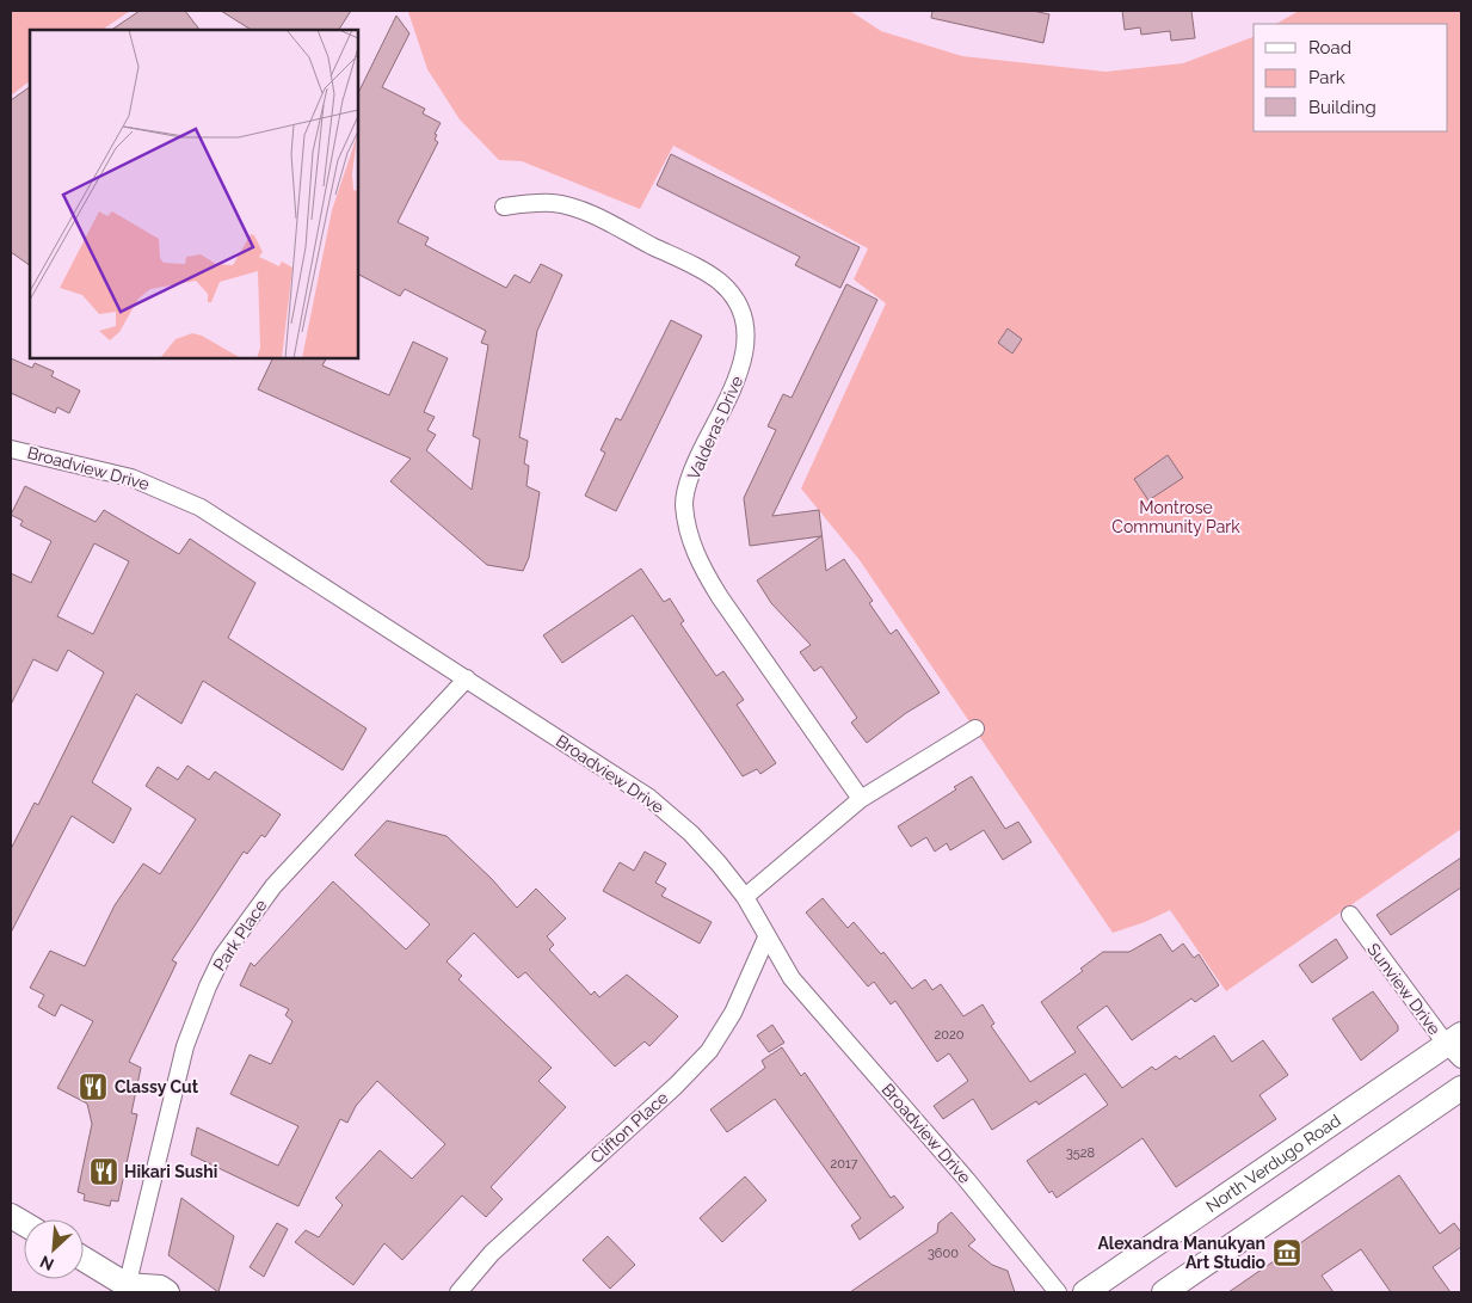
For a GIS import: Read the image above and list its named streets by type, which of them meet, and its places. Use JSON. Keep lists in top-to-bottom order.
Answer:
{
  "streets": {
    "main road": ["North Verdugo Road"],
    "street": [
      "Valderas Drive",
      "Broadview Drive",
      "Park Place",
      "Sunview Drive",
      "Clifton Place"
    ]
  },
  "crossings": [
    ["Broadview Drive", "Park Place"],
    ["Broadview Drive", "Clifton Place"],
    ["Sunview Drive", "North Verdugo Road"]
  ],
  "parks": ["Montrose Community Park"],
  "places": {
    "restaurant": ["Classy Cut", "Hikari Sushi"],
    "museum": ["Alexandra Manukyan Art Studio"]
  },
  "house_numbers": [
    "2020",
    "3528",
    "2017",
    "3600"
  ],
  "legend": ["Road", "Park", "Building"],
  "north": "bottom left"
}
